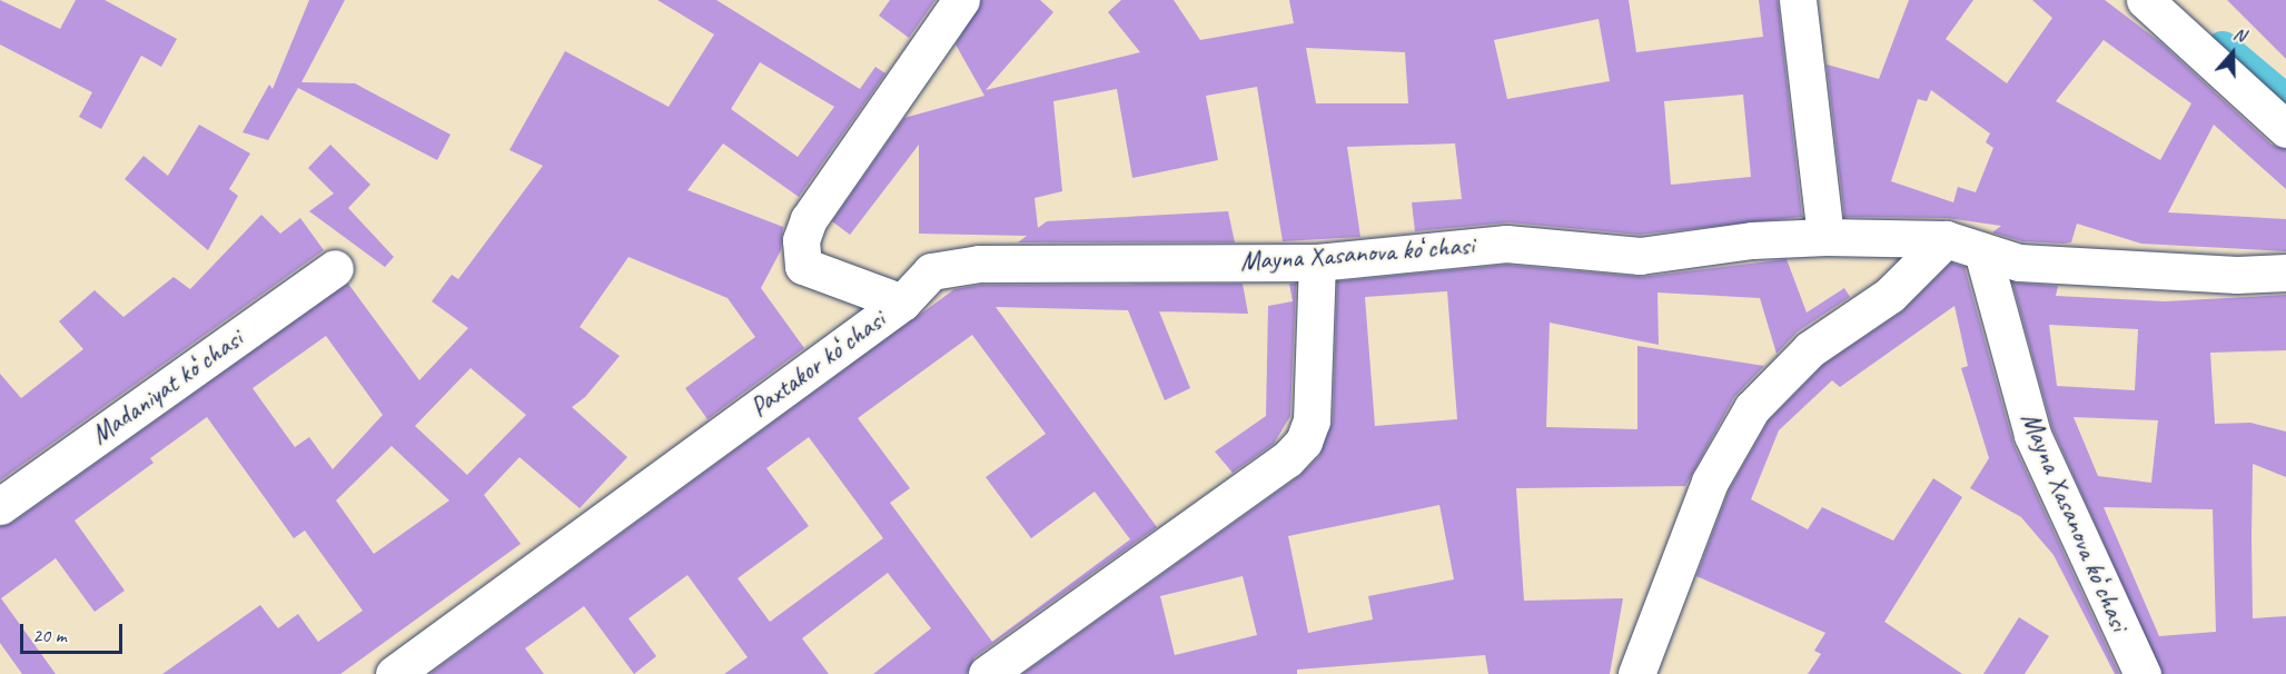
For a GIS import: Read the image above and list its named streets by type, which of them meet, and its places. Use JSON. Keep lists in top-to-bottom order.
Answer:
{
  "streets": {
    "street": ["Mayna Xasanova koʻchasi", "Paxtakor koʻchasi", "Madaniyat koʻchasi"]
  },
  "crossings": [
    ["Mayna Xasanova koʻchasi", "Paxtakor koʻchasi"]
  ],
  "scale_bar": "20 m",
  "north": "top"
}
